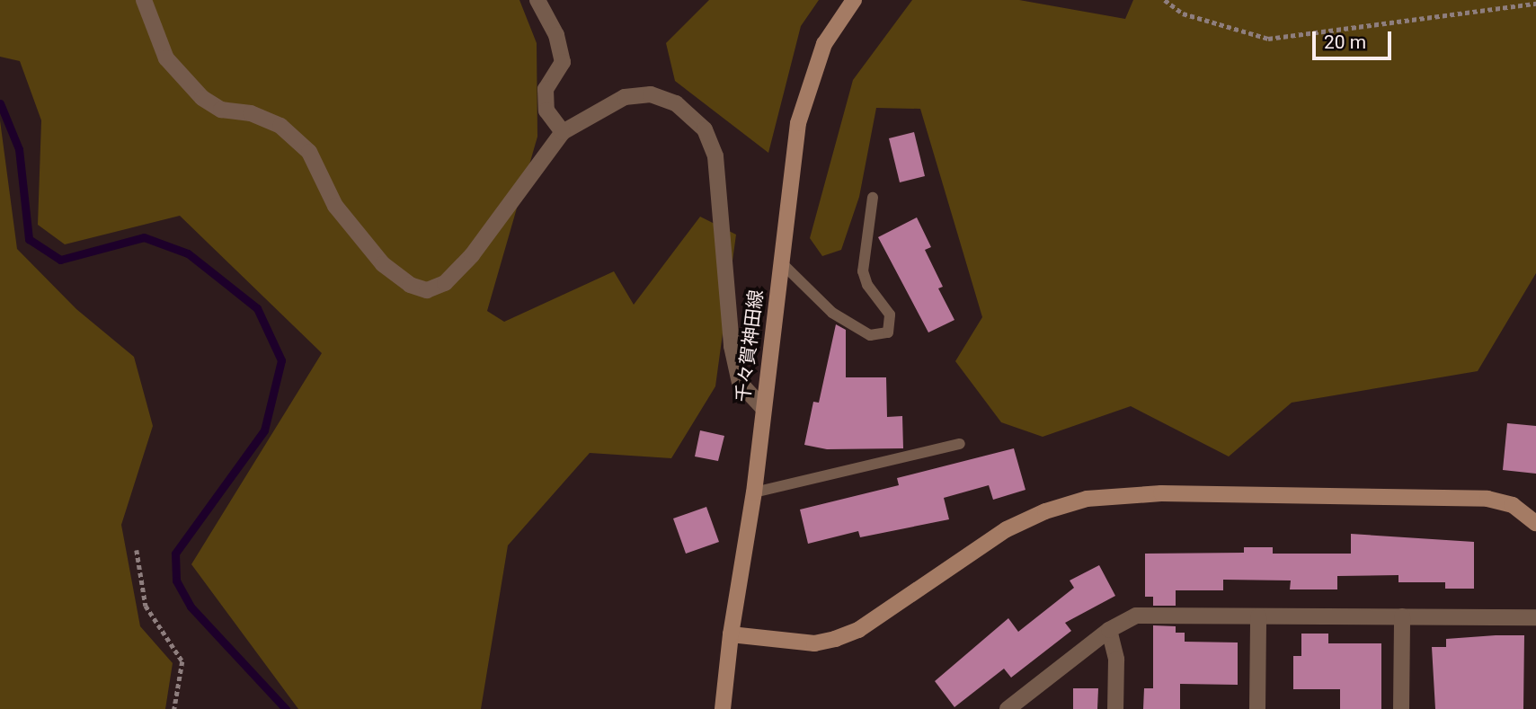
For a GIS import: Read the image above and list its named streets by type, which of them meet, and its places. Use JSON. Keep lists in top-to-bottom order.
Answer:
{
  "streets": {
    "street": ["千々賀神田線"]
  },
  "scale_bar": "20 m"
}
